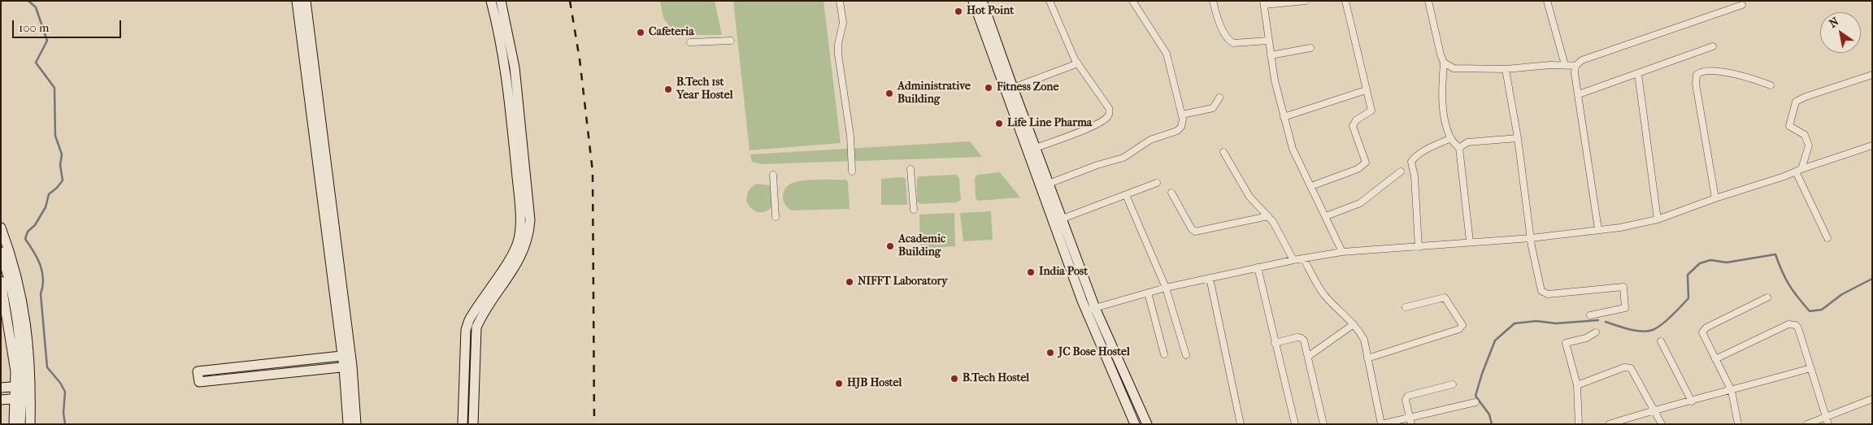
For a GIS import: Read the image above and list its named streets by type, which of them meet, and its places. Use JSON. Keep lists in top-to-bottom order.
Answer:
{
  "places": [
    "Hot Point",
    "Cafeteria",
    "Fitness Zone",
    "B.Tech 1st Year Hostel",
    "Administrative Building",
    "Life Line Pharma",
    "Academic Building",
    "India Post",
    "NIFFT Laboratory",
    "JC Bose Hostel",
    "B.Tech Hostel",
    "HJB Hostel"
  ],
  "scale_bar": "100 m",
  "north": "top left"
}
